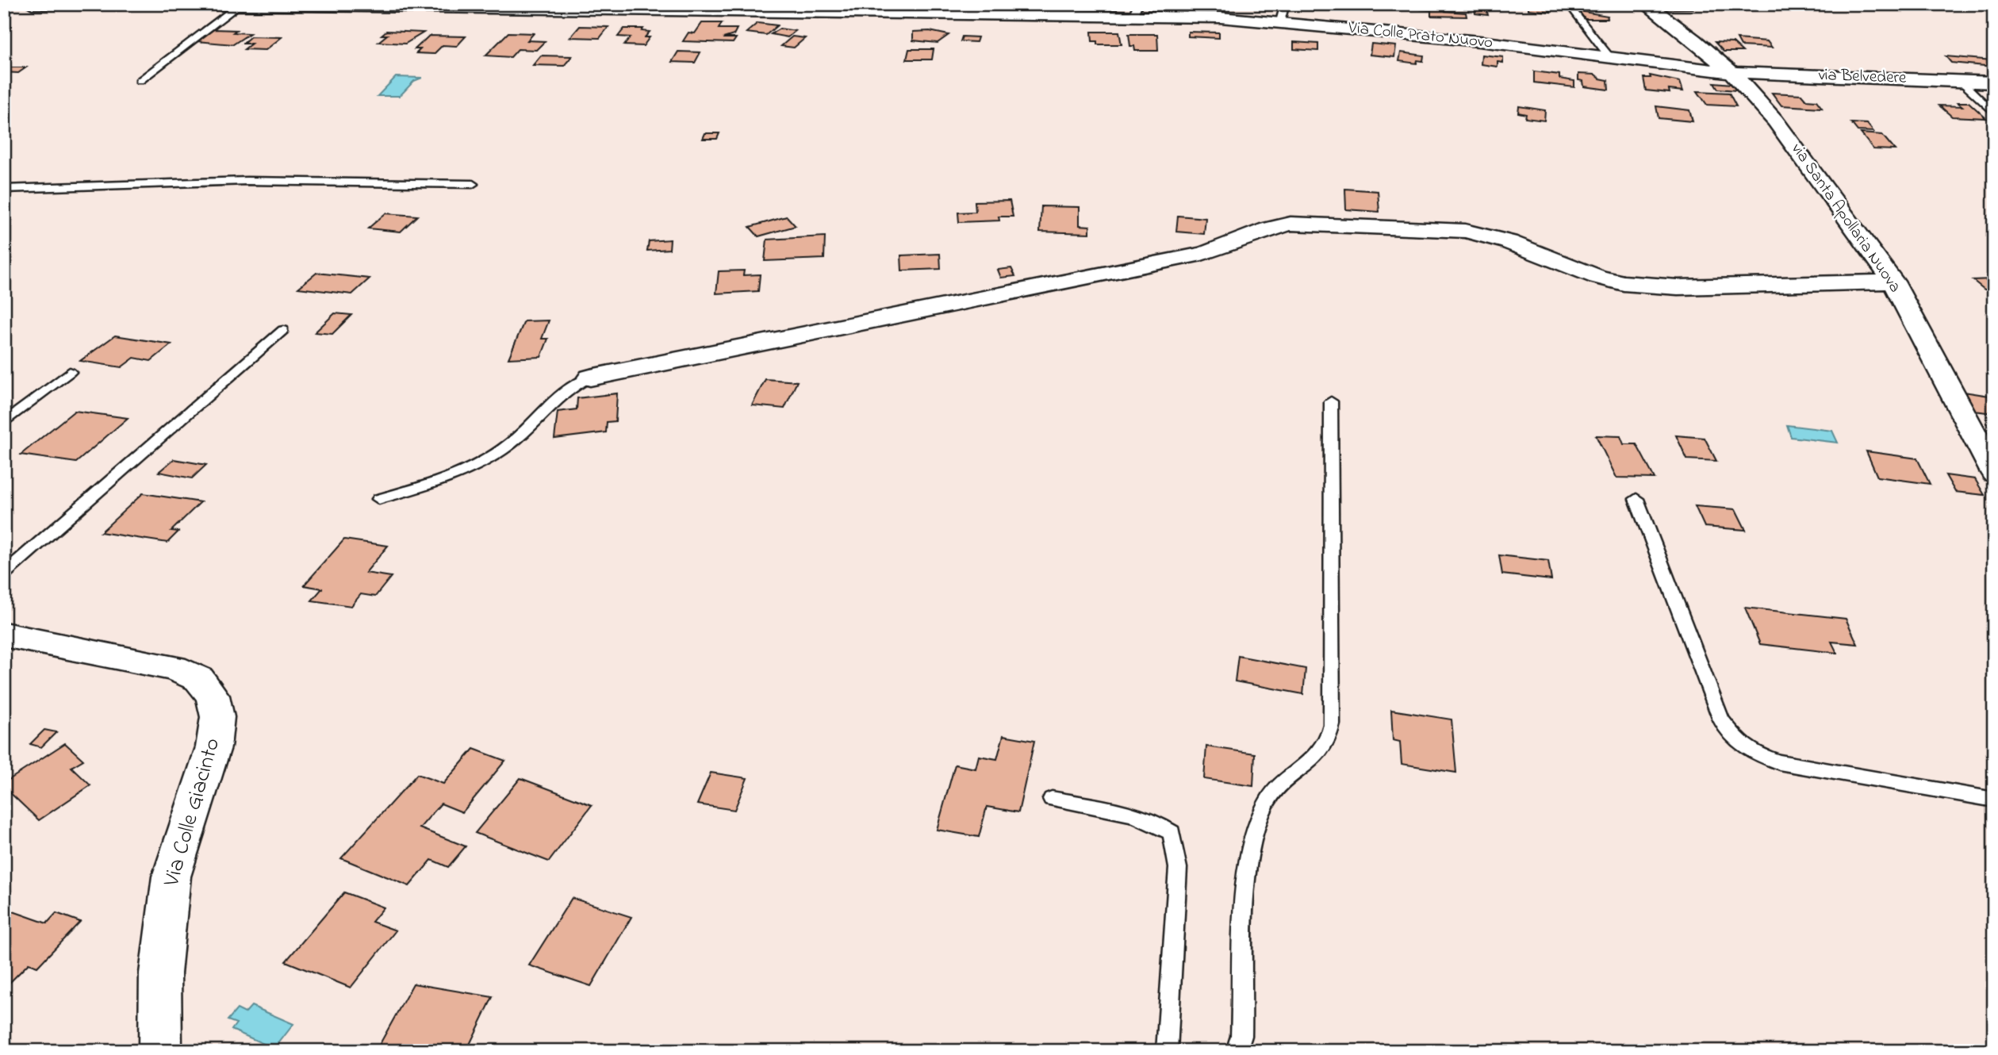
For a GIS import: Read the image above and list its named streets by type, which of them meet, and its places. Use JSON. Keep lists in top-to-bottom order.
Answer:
{
  "streets": {
    "street": [
      "Via Colle Prato Nuovo",
      "via Belvedere",
      "via Santa Apollaria Nuova",
      "Via Colle Giacinto"
    ]
  },
  "crossings": [
    ["Via Colle Prato Nuovo", "via Belvedere"],
    ["Via Colle Prato Nuovo", "via Santa Apollaria Nuova"],
    ["via Belvedere", "via Santa Apollaria Nuova"]
  ]
}
